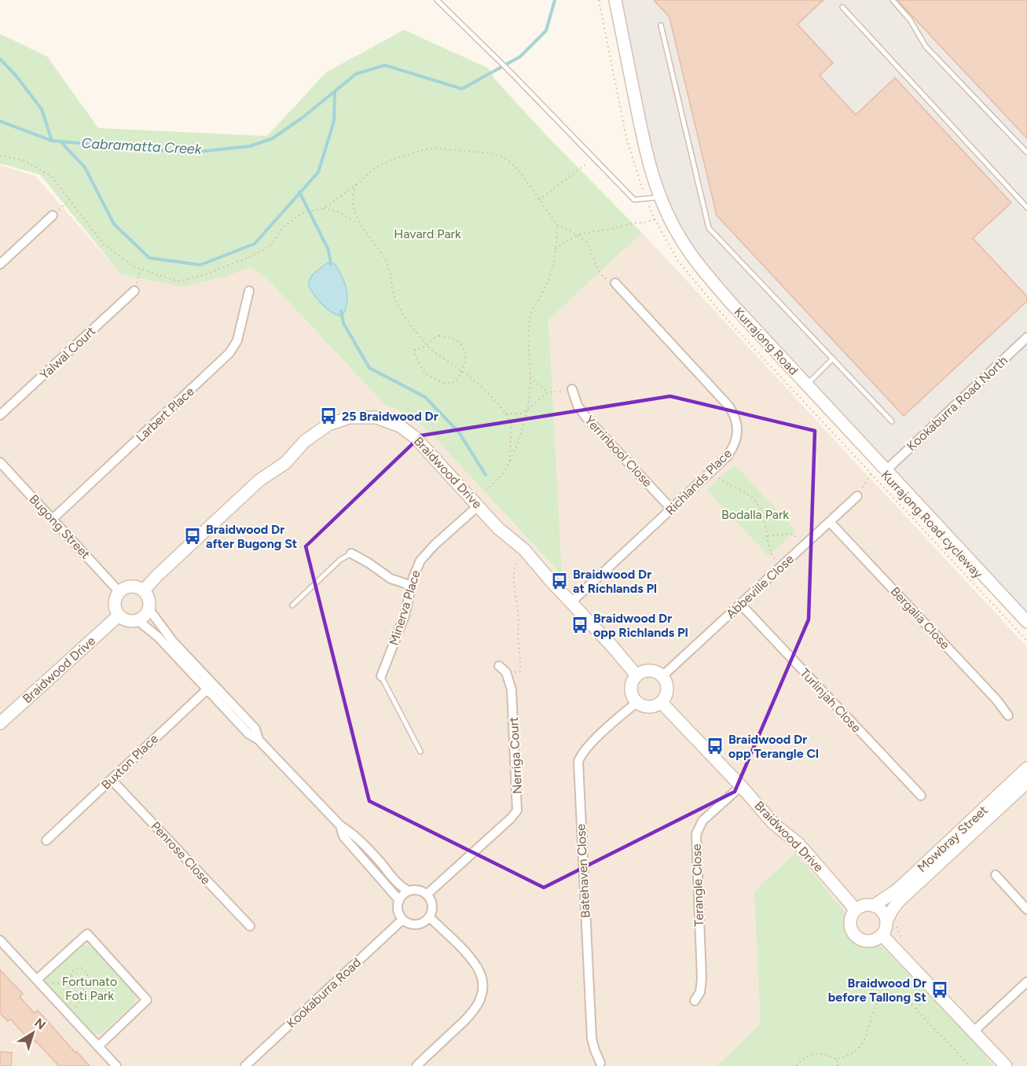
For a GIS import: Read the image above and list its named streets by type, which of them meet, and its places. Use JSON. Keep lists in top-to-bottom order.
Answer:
{
  "streets": {
    "street": [
      "Kurrajong Road",
      "Yalwal Court",
      "Kookaburra Road North",
      "Larbert Place",
      "Yerrinbool Close",
      "Braidwood Drive",
      "Richlands Place",
      "Bugong Street",
      "Abbeville Close",
      "Minerva Place",
      "Bergalia Close",
      "Turlinjah Close",
      "Nerriga Court",
      "Buxton Place",
      "Mowbray Street",
      "Penrose Close",
      "Batehaven Close",
      "Terangle Close",
      "Kookaburra Road"
    ],
    "path": ["Kurrajong Road cycleway"]
  },
  "crossings": [
    ["Kurrajong Road", "Kookaburra Road North"],
    ["Larbert Place", "Bugong Street"],
    ["Yerrinbool Close", "Richlands Place"],
    ["Braidwood Drive", "Richlands Place"],
    ["Braidwood Drive", "Bugong Street"],
    ["Braidwood Drive", "Abbeville Close"],
    ["Braidwood Drive", "Minerva Place"],
    ["Braidwood Drive", "Mowbray Street"],
    ["Braidwood Drive", "Batehaven Close"],
    ["Braidwood Drive", "Terangle Close"],
    ["Abbeville Close", "Bergalia Close"],
    ["Abbeville Close", "Turlinjah Close"],
    ["Abbeville Close", "Batehaven Close"],
    ["Nerriga Court", "Kookaburra Road"],
    ["Buxton Place", "Penrose Close"]
  ],
  "water": ["Cabramatta Creek"],
  "parks": ["Havard Park", "Bodalla Park", "Fortunato Foti Park"],
  "places": {
    "bus stop": [
      "25 Braidwood Dr",
      "Braidwood Dr after Bugong St",
      "Braidwood Dr at Richlands Pl",
      "Braidwood Dr opp Richlands Pl",
      "Braidwood Dr opp Terangle Cl",
      "Braidwood Dr before Tallong St"
    ]
  },
  "north": "top right"
}
